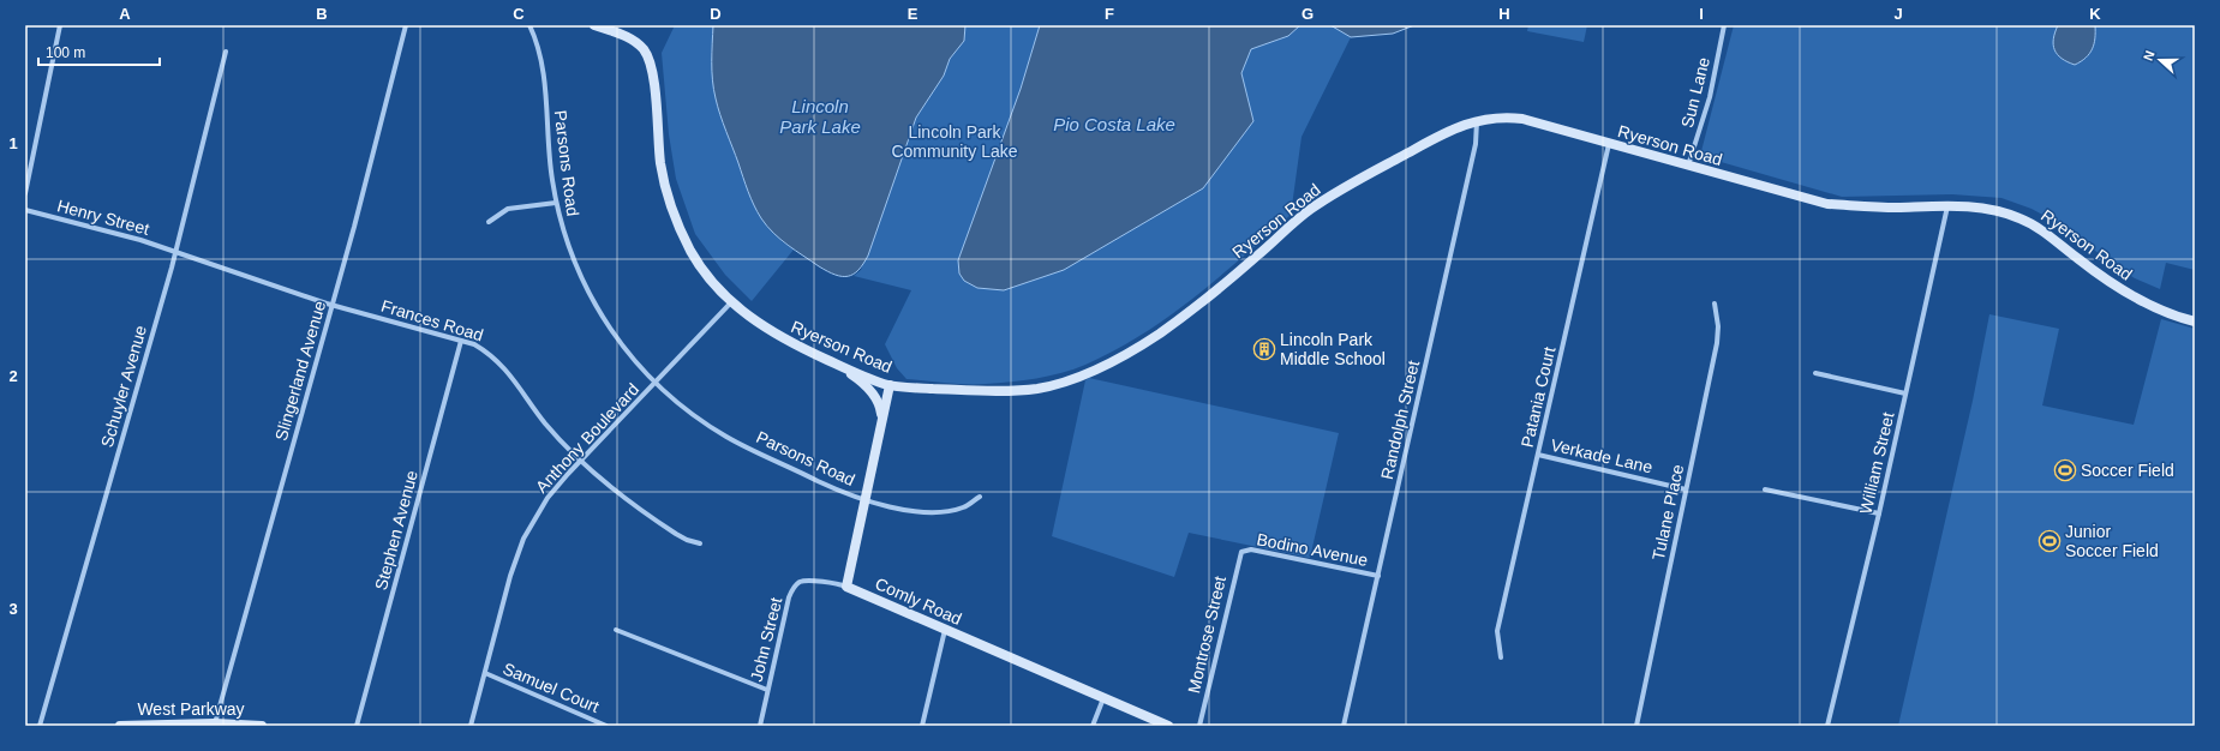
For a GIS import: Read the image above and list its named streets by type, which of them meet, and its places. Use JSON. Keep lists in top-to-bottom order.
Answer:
{
  "streets": {
    "street": [
      "Sun Lane",
      "Ryerson Road",
      "Parsons Road",
      "Henry Street",
      "Frances Road",
      "Slingerland Avenue",
      "Schuyler Avenue",
      "Patania Court",
      "Randolph Street",
      "Anthony Boulevard",
      "Verkade Lane",
      "William Street",
      "Tulane Place",
      "Stephen Avenue",
      "Bodino Avenue",
      "Comly Road",
      "Montrose Street",
      "John Street",
      "Samuel Court",
      "West Parkway"
    ]
  },
  "crossings": [
    ["Sun Lane", "Ryerson Road"],
    ["Ryerson Road", "Patania Court"],
    ["Ryerson Road", "Randolph Street"],
    ["Ryerson Road", "Anthony Boulevard"],
    ["Ryerson Road", "William Street"],
    ["Parsons Road", "Anthony Boulevard"],
    ["Henry Street", "Frances Road"],
    ["Henry Street", "Schuyler Avenue"],
    ["Frances Road", "Slingerland Avenue"],
    ["Frances Road", "Schuyler Avenue"],
    ["Frances Road", "Anthony Boulevard"],
    ["Frances Road", "Stephen Avenue"],
    ["Slingerland Avenue", "West Parkway"],
    ["Patania Court", "Verkade Lane"],
    ["Randolph Street", "Bodino Avenue"],
    ["Anthony Boulevard", "Samuel Court"],
    ["Verkade Lane", "Tulane Place"],
    ["Bodino Avenue", "Montrose Street"],
    ["Comly Road", "John Street"]
  ],
  "water": ["Lincoln Park Lake", "Pio Costa Lake"],
  "parks": ["Lincoln Park Community Lake"],
  "places": {
    "building": ["Lincoln Park Middle School"],
    "sports": ["Soccer Field", "Junior Soccer Field"]
  },
  "scale_bar": "100 m",
  "north": "left",
  "grid": {
    "columns": [
      "A",
      "B",
      "C",
      "D",
      "E",
      "F",
      "G",
      "H",
      "I",
      "J",
      "K"
    ],
    "rows": ["1", "2", "3"]
  }
}
